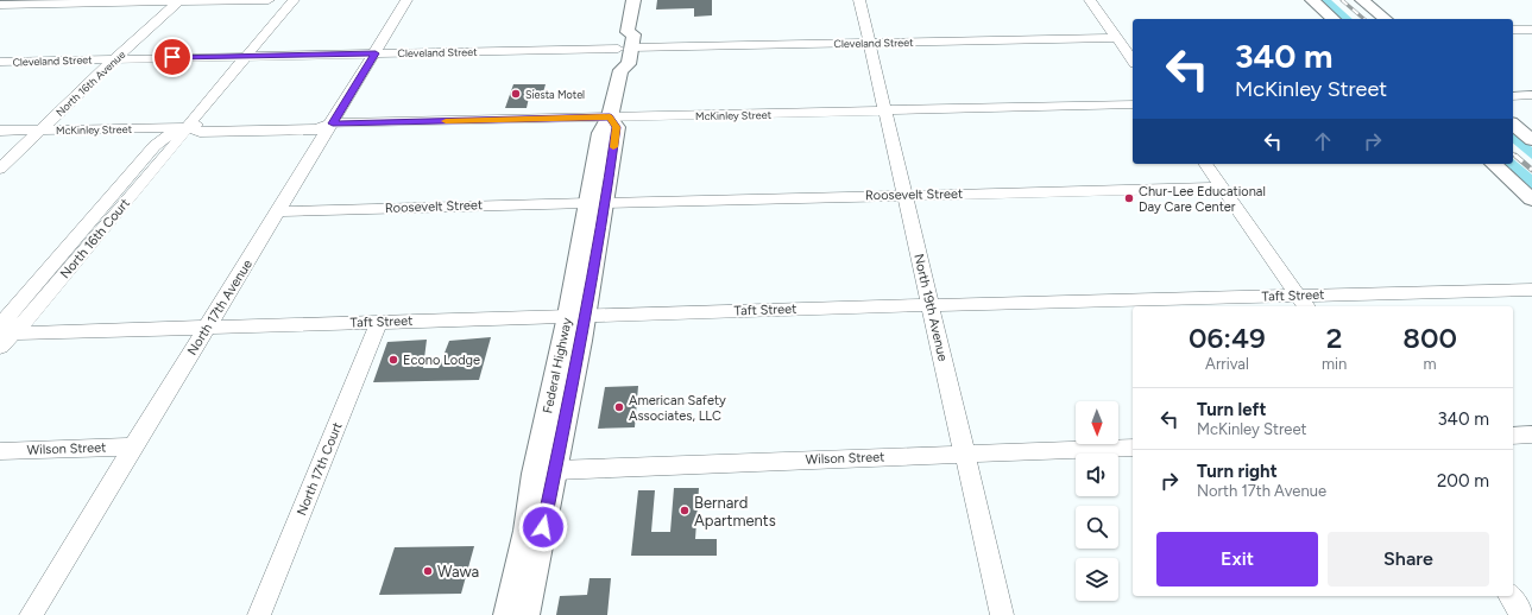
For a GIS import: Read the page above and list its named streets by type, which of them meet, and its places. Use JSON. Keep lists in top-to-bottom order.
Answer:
{
  "streets": {
    "main road": ["Federal Highway"],
    "street": [
      "Cleveland Street",
      "North 16th Avenue",
      "McKinley Street",
      "Roosevelt Street",
      "North 16th Court",
      "Taft Street",
      "North 17th Avenue",
      "North 19th Avenue",
      "Wilson Street",
      "North 17th Court"
    ]
  },
  "crossings": [
    ["Cleveland Street", "North 16th Avenue"],
    ["Cleveland Street", "North 16th Court"],
    ["Cleveland Street", "North 17th Avenue"],
    ["Cleveland Street", "North 19th Avenue"],
    ["Cleveland Street", "Federal Highway"],
    ["North 16th Avenue", "McKinley Street"],
    ["McKinley Street", "North 16th Court"],
    ["McKinley Street", "North 17th Avenue"],
    ["McKinley Street", "North 19th Avenue"],
    ["McKinley Street", "Federal Highway"],
    ["Roosevelt Street", "North 17th Avenue"],
    ["Roosevelt Street", "North 19th Avenue"],
    ["Roosevelt Street", "Federal Highway"],
    ["North 16th Court", "Taft Street"],
    ["Taft Street", "North 17th Avenue"],
    ["Taft Street", "North 19th Avenue"],
    ["Taft Street", "Federal Highway"],
    ["Taft Street", "North 17th Court"],
    ["North 17th Avenue", "Wilson Street"],
    ["North 19th Avenue", "Wilson Street"],
    ["Federal Highway", "Wilson Street"]
  ],
  "places": [
    "Siesta Motel",
    "Chur-Lee Educational Day Care Center",
    "Econo Lodge",
    "American Safety Associates, LLC",
    "Bernard Apartments",
    "Wawa"
  ],
  "north": "bottom",
  "page": {
    "turn": ["340 m", "McKinley Street"],
    "eta": [
      "06:49",
      "Arrival",
      "2",
      "min",
      "800",
      "m"
    ],
    "list": [
      {
        "name": "Turn left",
        "note": "McKinley Street",
        "value": "340 m"
      },
      {
        "name": "Turn right",
        "note": "North 17th Avenue",
        "value": "200 m"
      }
    ],
    "buttons": ["Exit", "Share"]
  }
}
